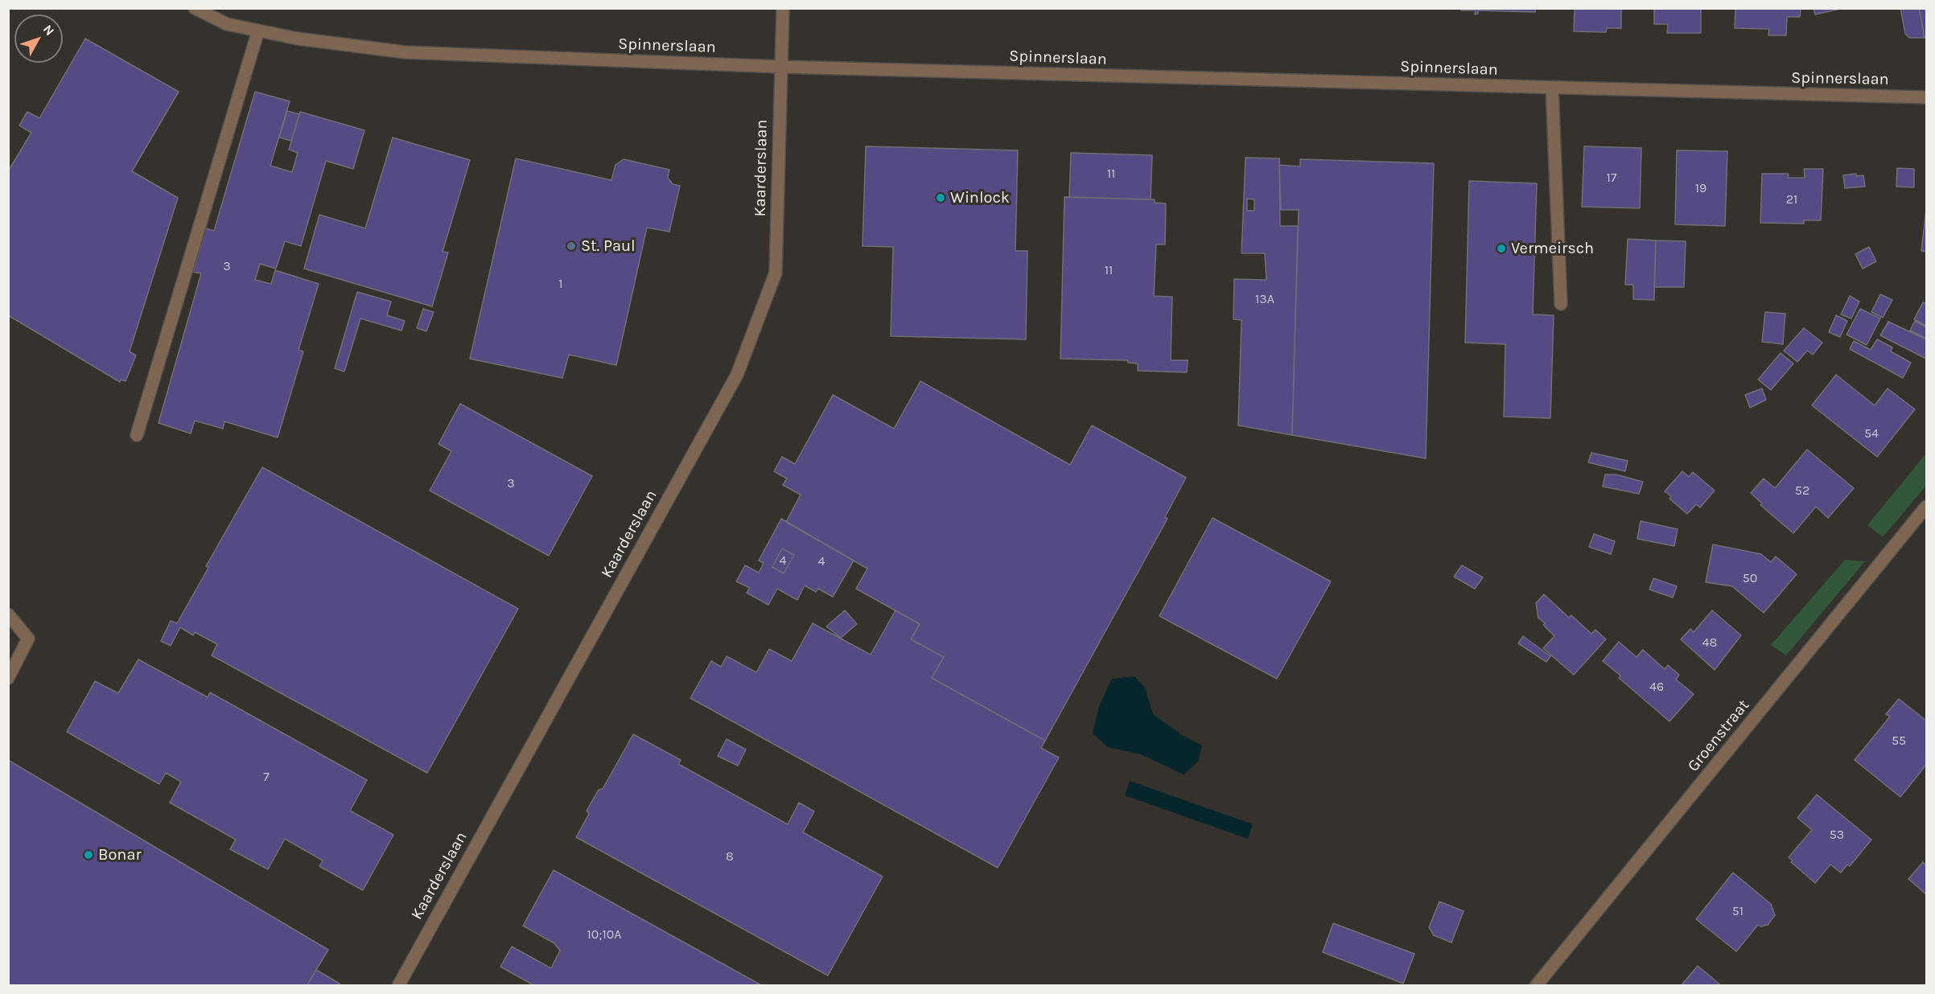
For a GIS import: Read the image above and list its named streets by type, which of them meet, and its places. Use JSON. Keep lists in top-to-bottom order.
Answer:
{
  "streets": {
    "street": ["Spinnerslaan", "Kaarderslaan", "Groenstraat"]
  },
  "crossings": [
    ["Spinnerslaan", "Kaarderslaan"]
  ],
  "places": [
    "Winlock",
    "St. Paul",
    "Vermeirsch",
    "Bonar"
  ],
  "house_numbers": [
    "11",
    "17",
    "19",
    "21",
    "3",
    "11",
    "1",
    "13A",
    "54",
    "3",
    "52",
    "4",
    "4",
    "50",
    "48",
    "46",
    "55",
    "7",
    "53",
    "8",
    "51",
    "10;10A"
  ],
  "north": "top right"
}
